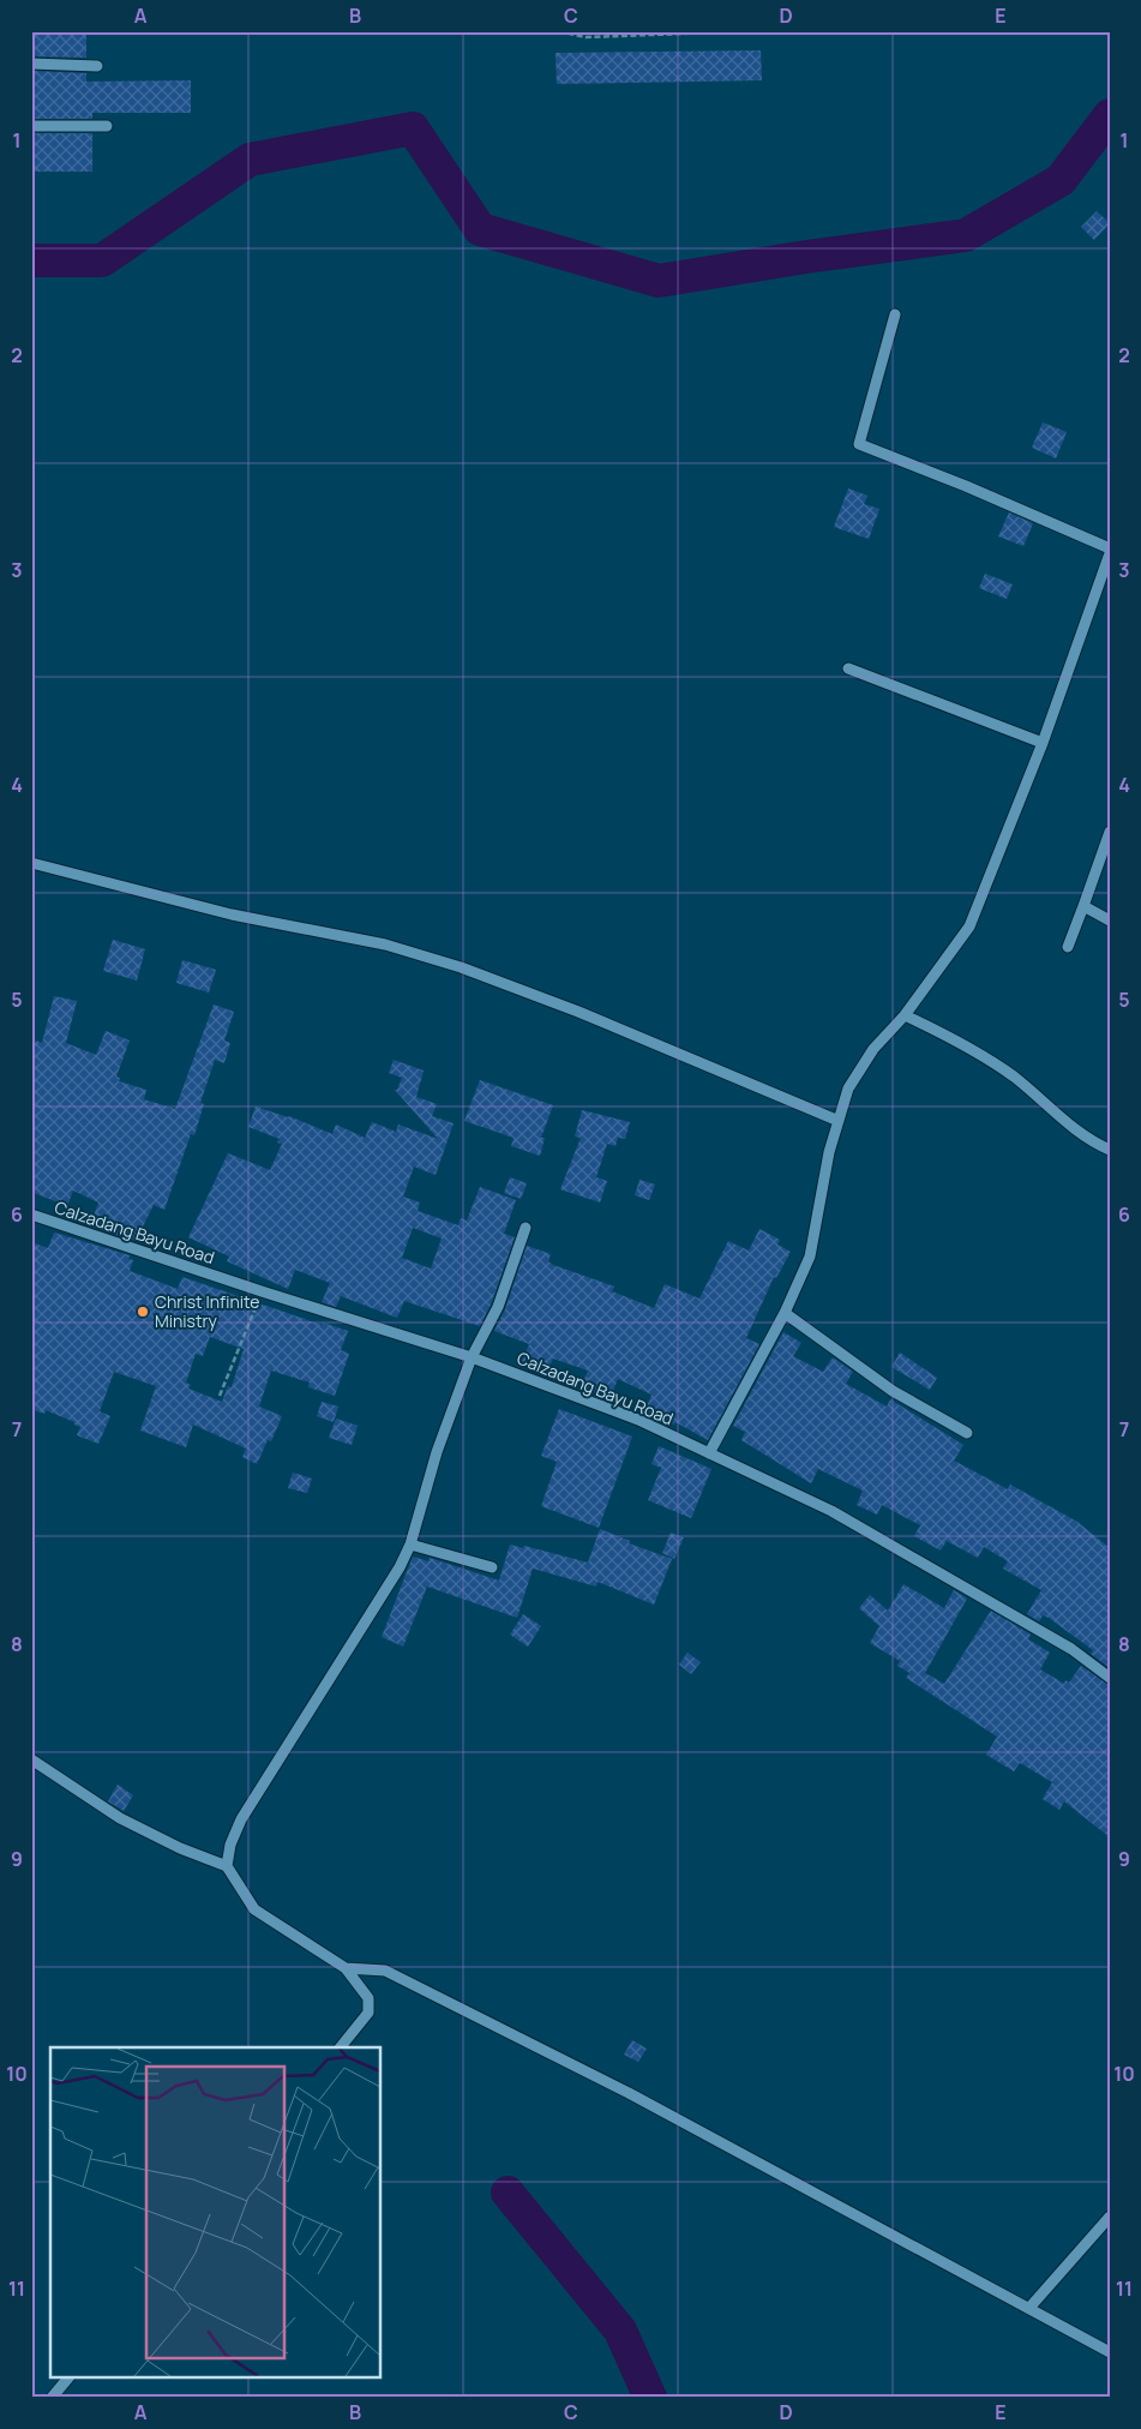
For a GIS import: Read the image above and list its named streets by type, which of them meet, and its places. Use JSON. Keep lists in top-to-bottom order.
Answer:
{
  "streets": {
    "street": ["Calzadang Bayu Road"]
  },
  "places": ["Christ Infinite Ministry"],
  "grid": {
    "columns": [
      "A",
      "B",
      "C",
      "D",
      "E"
    ],
    "rows": [
      "1",
      "2",
      "3",
      "4",
      "5",
      "6",
      "7",
      "8",
      "9",
      "10",
      "11"
    ]
  }
}
